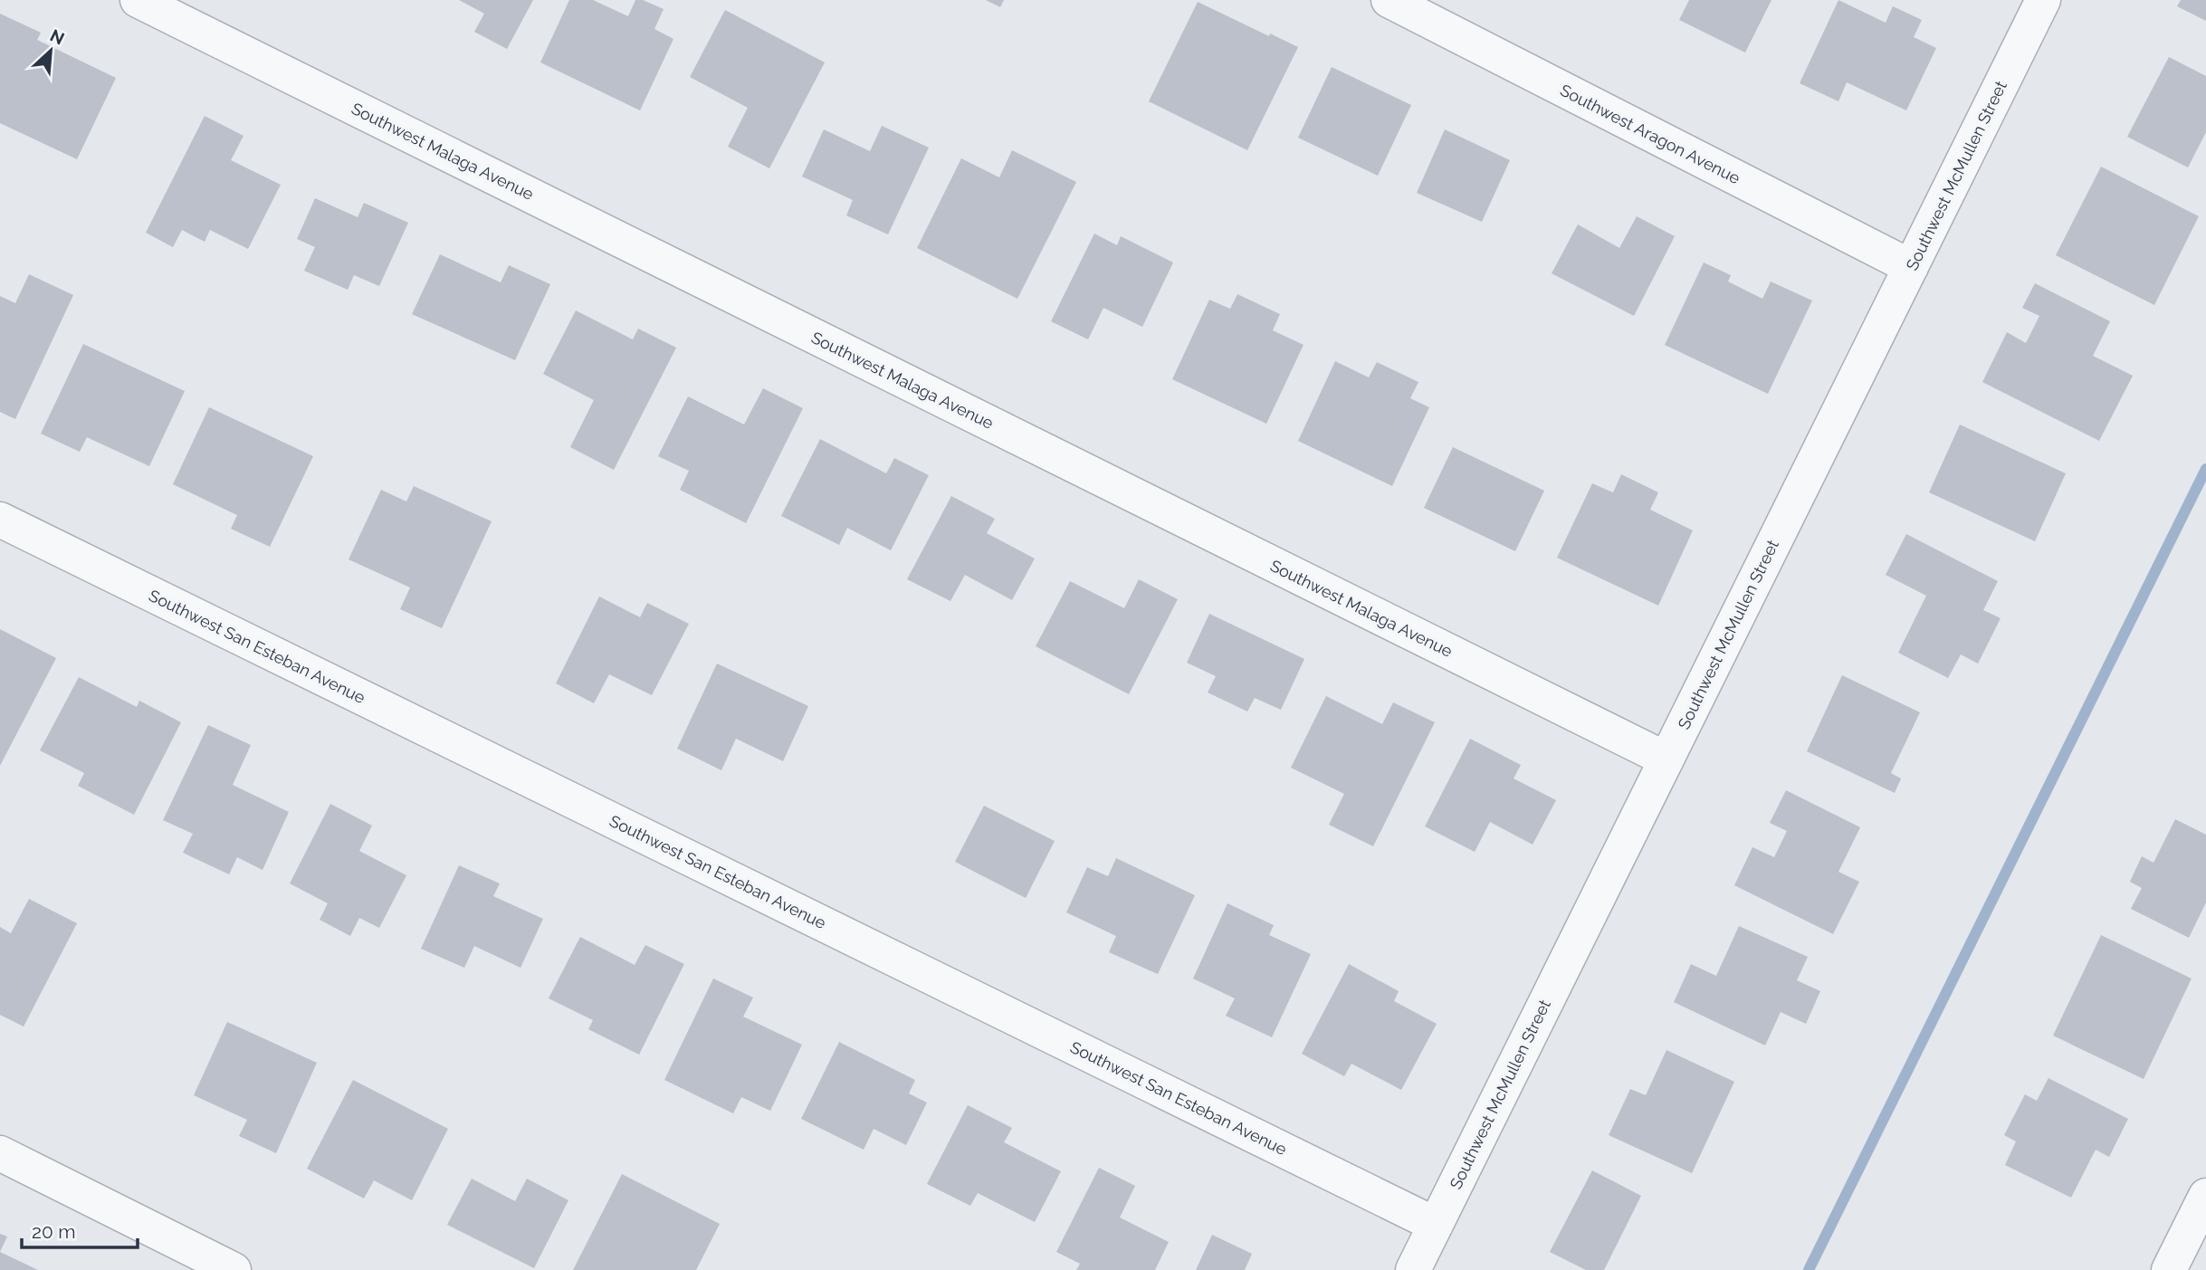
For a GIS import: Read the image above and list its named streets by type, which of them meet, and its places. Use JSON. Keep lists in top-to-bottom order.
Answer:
{
  "streets": {
    "street": [
      "Southwest Aragon Avenue",
      "Southwest Malaga Avenue",
      "Southwest McMullen Street",
      "Southwest San Esteban Avenue"
    ]
  },
  "crossings": [
    ["Southwest Aragon Avenue", "Southwest McMullen Street"],
    ["Southwest Malaga Avenue", "Southwest McMullen Street"],
    ["Southwest McMullen Street", "Southwest San Esteban Avenue"]
  ],
  "scale_bar": "20 m",
  "north": "top right"
}
